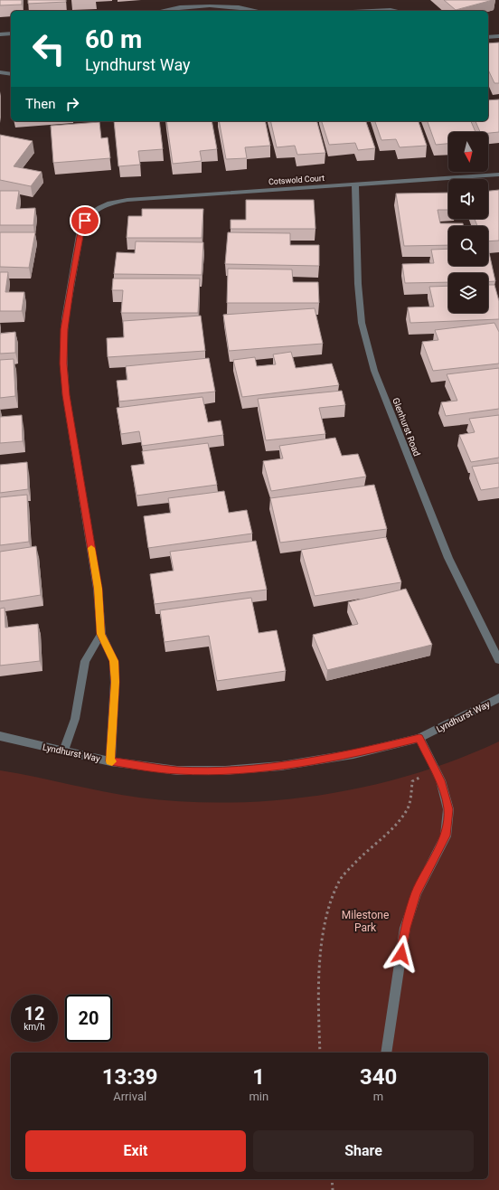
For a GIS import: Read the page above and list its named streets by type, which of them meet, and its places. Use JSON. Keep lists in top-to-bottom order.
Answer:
{
  "streets": {
    "street": ["Cotswold Court", "Glenhurst Road", "Lyndhurst Way"]
  },
  "crossings": [
    ["Cotswold Court", "Glenhurst Road"]
  ],
  "parks": ["Milestone Park"],
  "north": "bottom",
  "page": {
    "turn": ["60 m", "Lyndhurst Way"],
    "then": "Then",
    "speed": "12 km/h",
    "limit": "20",
    "eta": [
      "13:39",
      "Arrival",
      "1",
      "min",
      "340",
      "m"
    ],
    "buttons": ["Exit", "Share"]
  }
}
